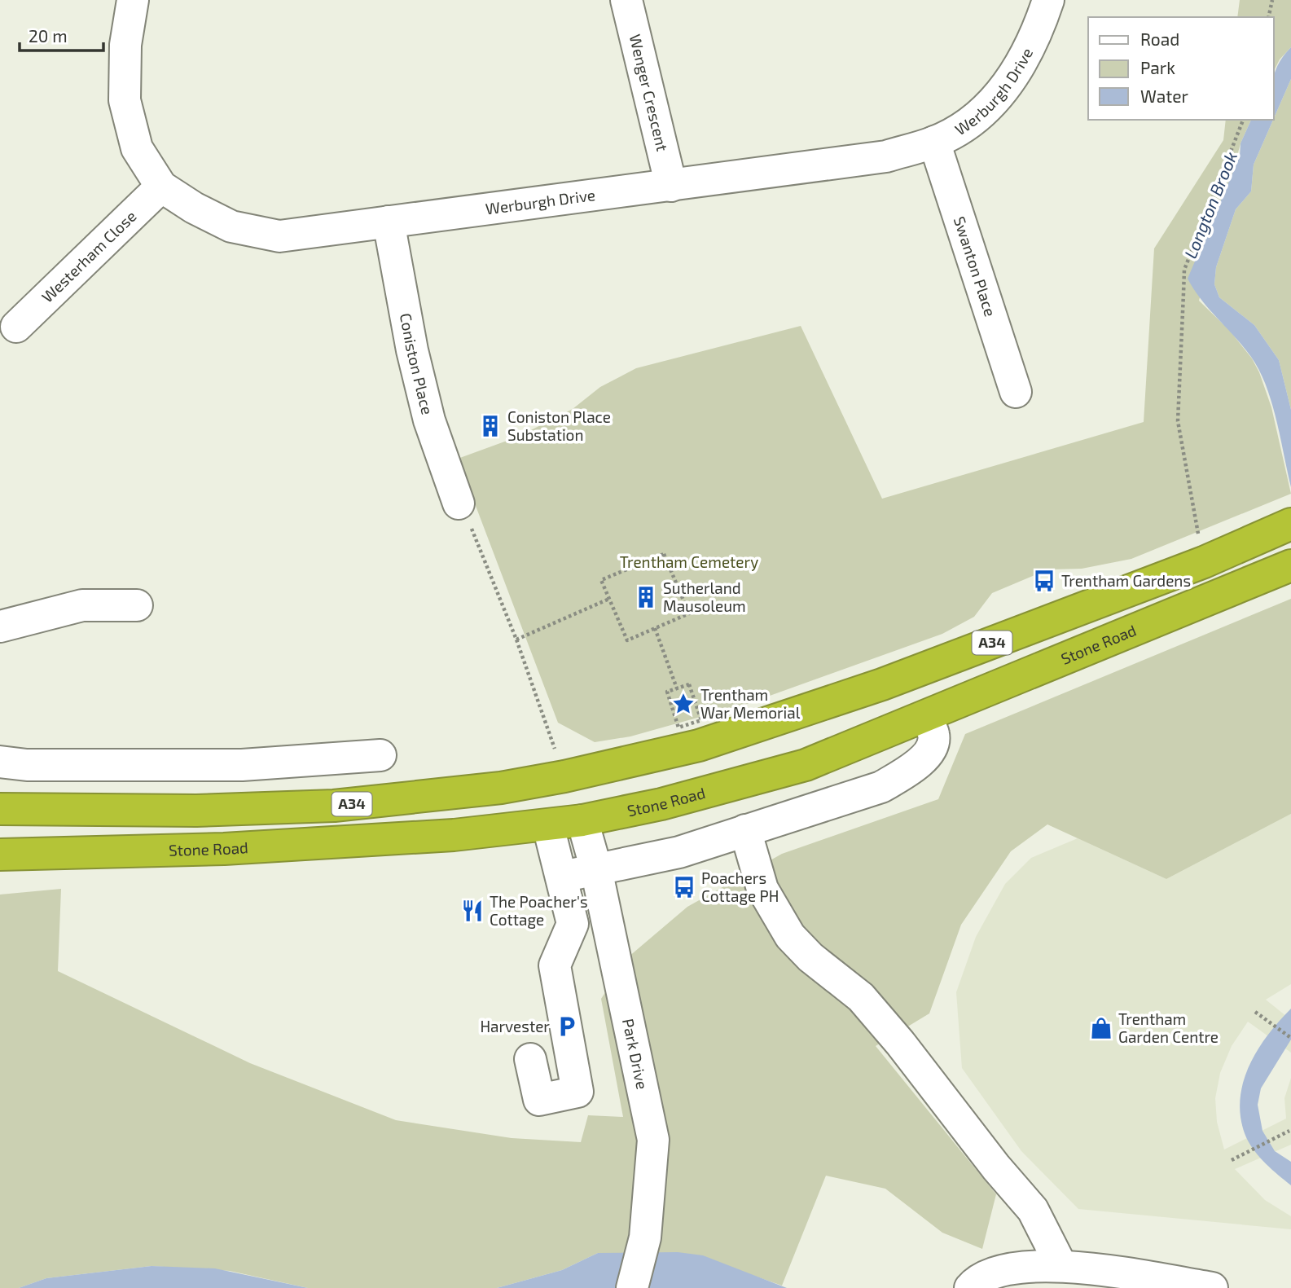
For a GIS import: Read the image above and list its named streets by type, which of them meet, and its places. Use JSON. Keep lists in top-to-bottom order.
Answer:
{
  "streets": {
    "highway": ["A34", "Stone Road"],
    "street": [
      "Werburgh Drive",
      "Wenger Crescent",
      "Westerham Close",
      "Swanton Place",
      "Coniston Place",
      "Park Drive"
    ]
  },
  "crossings": [
    ["Werburgh Drive", "Wenger Crescent"],
    ["Werburgh Drive", "Westerham Close"],
    ["Werburgh Drive", "Swanton Place"],
    ["Werburgh Drive", "Coniston Place"],
    ["Stone Road", "Park Drive"]
  ],
  "water": ["Longton Brook"],
  "parks": ["Trentham Cemetery"],
  "places": {
    "building": ["Coniston Place Substation", "Sutherland Mausoleum"],
    "bus stop": ["Trentham Gardens", "Poachers Cottage PH"],
    "place": ["Trentham War Memorial"],
    "restaurant": ["The Poacher's Cottage"],
    "parking": ["Harvester"],
    "shop": ["Trentham Garden Centre"]
  },
  "legend": ["Road", "Park", "Water"],
  "scale_bar": "20 m"
}
